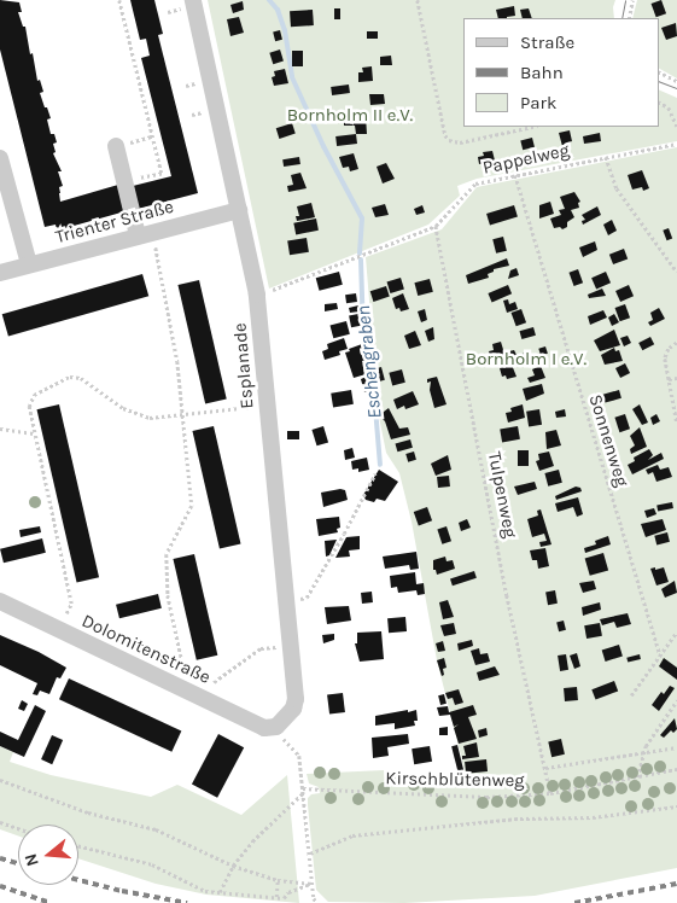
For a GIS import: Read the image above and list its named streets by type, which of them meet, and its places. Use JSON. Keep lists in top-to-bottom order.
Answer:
{
  "streets": {
    "street": ["Trienter Straße", "Esplanade", "Dolomitenstraße"],
    "path": [
      "Pappelweg",
      "Sonnenweg",
      "Tulpenweg",
      "Kirschblütenweg"
    ]
  },
  "crossings": [
    ["Pappelweg", "Sonnenweg"],
    ["Pappelweg", "Tulpenweg"],
    ["Trienter Straße", "Esplanade"],
    ["Esplanade", "Dolomitenstraße"],
    ["Tulpenweg", "Kirschblütenweg"]
  ],
  "water": ["Eschengraben"],
  "parks": ["Bornholm II e.V.", "Bornholm I e.V."],
  "legend": ["Straße", "Bahn", "Park"],
  "north": "left"
}
